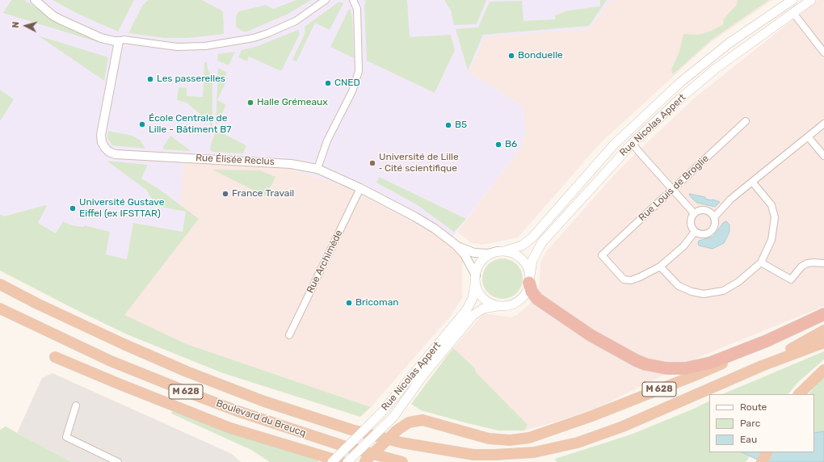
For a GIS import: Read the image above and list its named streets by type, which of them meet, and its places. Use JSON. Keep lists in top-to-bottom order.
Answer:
{
  "streets": {
    "highway": ["M 628", "Boulevard du Breucq"],
    "main road": ["Rue Nicolas Appert"],
    "street": ["Rue Élisée Reclus", "Rue Louis de Broglie", "Rue Archimède"]
  },
  "crossings": [
    ["Rue Nicolas Appert", "Rue Élisée Reclus"],
    ["Rue Élisée Reclus", "Rue Archimède"],
    ["M 628", "Boulevard du Breucq"]
  ],
  "places": [
    "Bonduelle",
    "Les passerelles",
    "CNED",
    "Halle Grémeaux",
    "École Centrale de Lille - Bâtiment B7",
    "B5",
    "B6",
    "Université de Lille ‐ Cité scientifique",
    "France Travail",
    "Université Gustave Eiffel (ex IFSTTAR)",
    "Bricoman"
  ],
  "legend": ["Route", "Parc", "Eau"],
  "north": "left"
}
